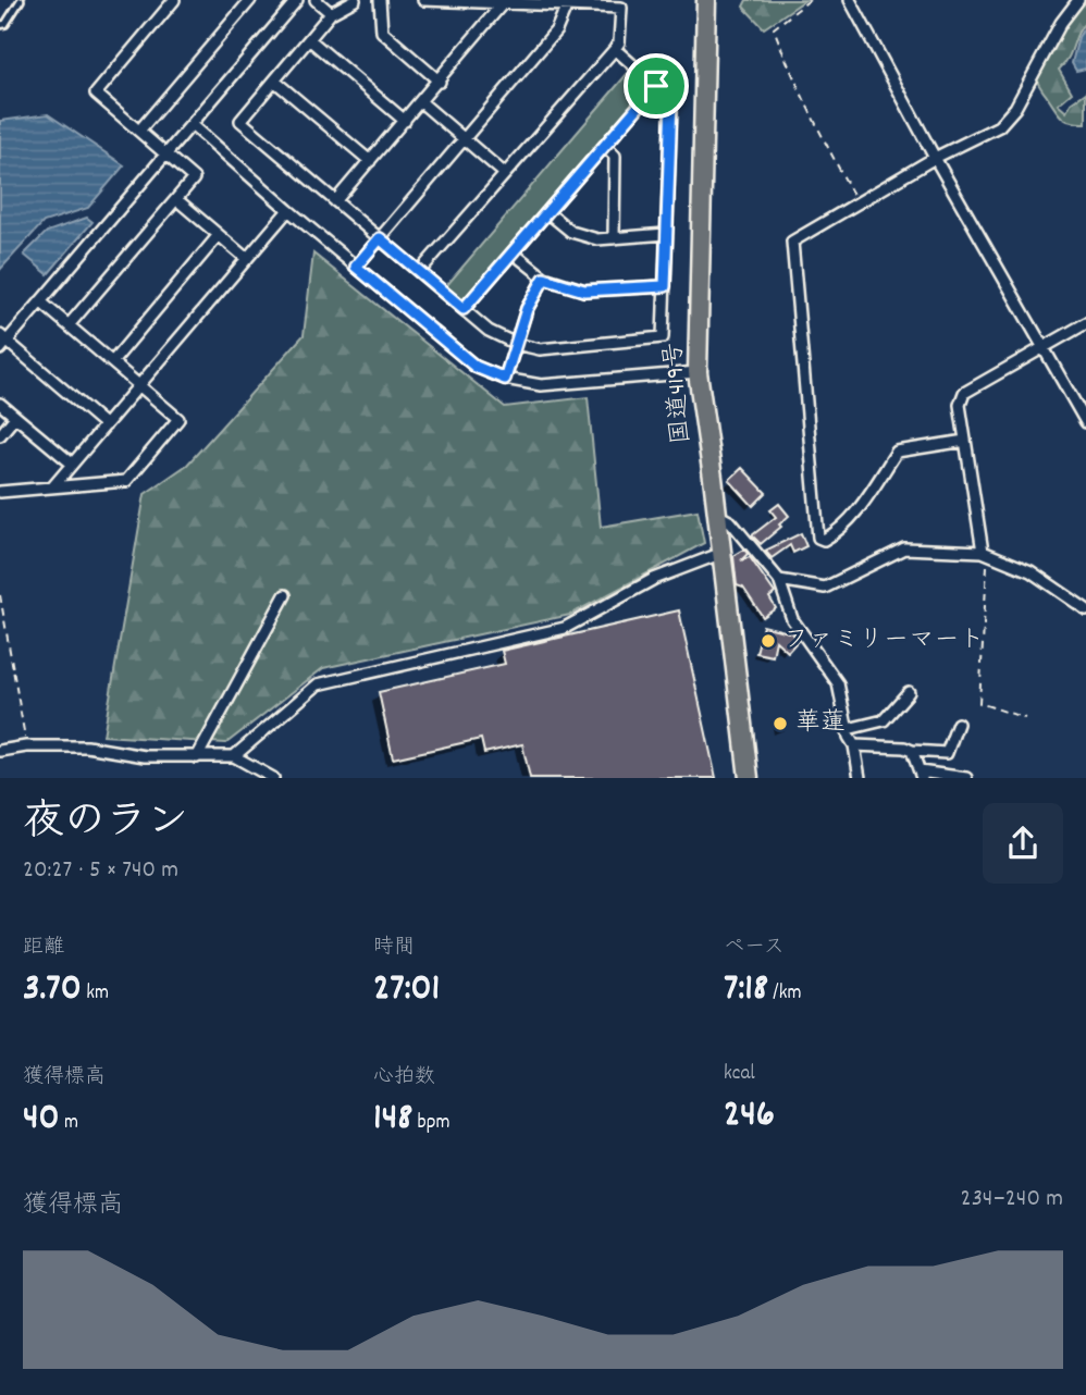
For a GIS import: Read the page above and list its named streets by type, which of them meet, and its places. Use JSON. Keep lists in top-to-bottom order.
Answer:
{
  "streets": {
    "highway": ["国道419号"]
  },
  "places": ["ファミリーマート", "華蓮"],
  "page": {
    "heading": ["夜のラン", "20:27 · 5 × 740 m"],
    "stats": [
      ["距離", "3.70 km"],
      ["時間", "27:01"],
      ["ペース", "7:18 /km"],
      ["獲得標高", "40 m"],
      ["心拍数", "148 bpm"],
      ["kcal", "246"]
    ],
    "chart": ["獲得標高", "234–240 m"]
  }
}
